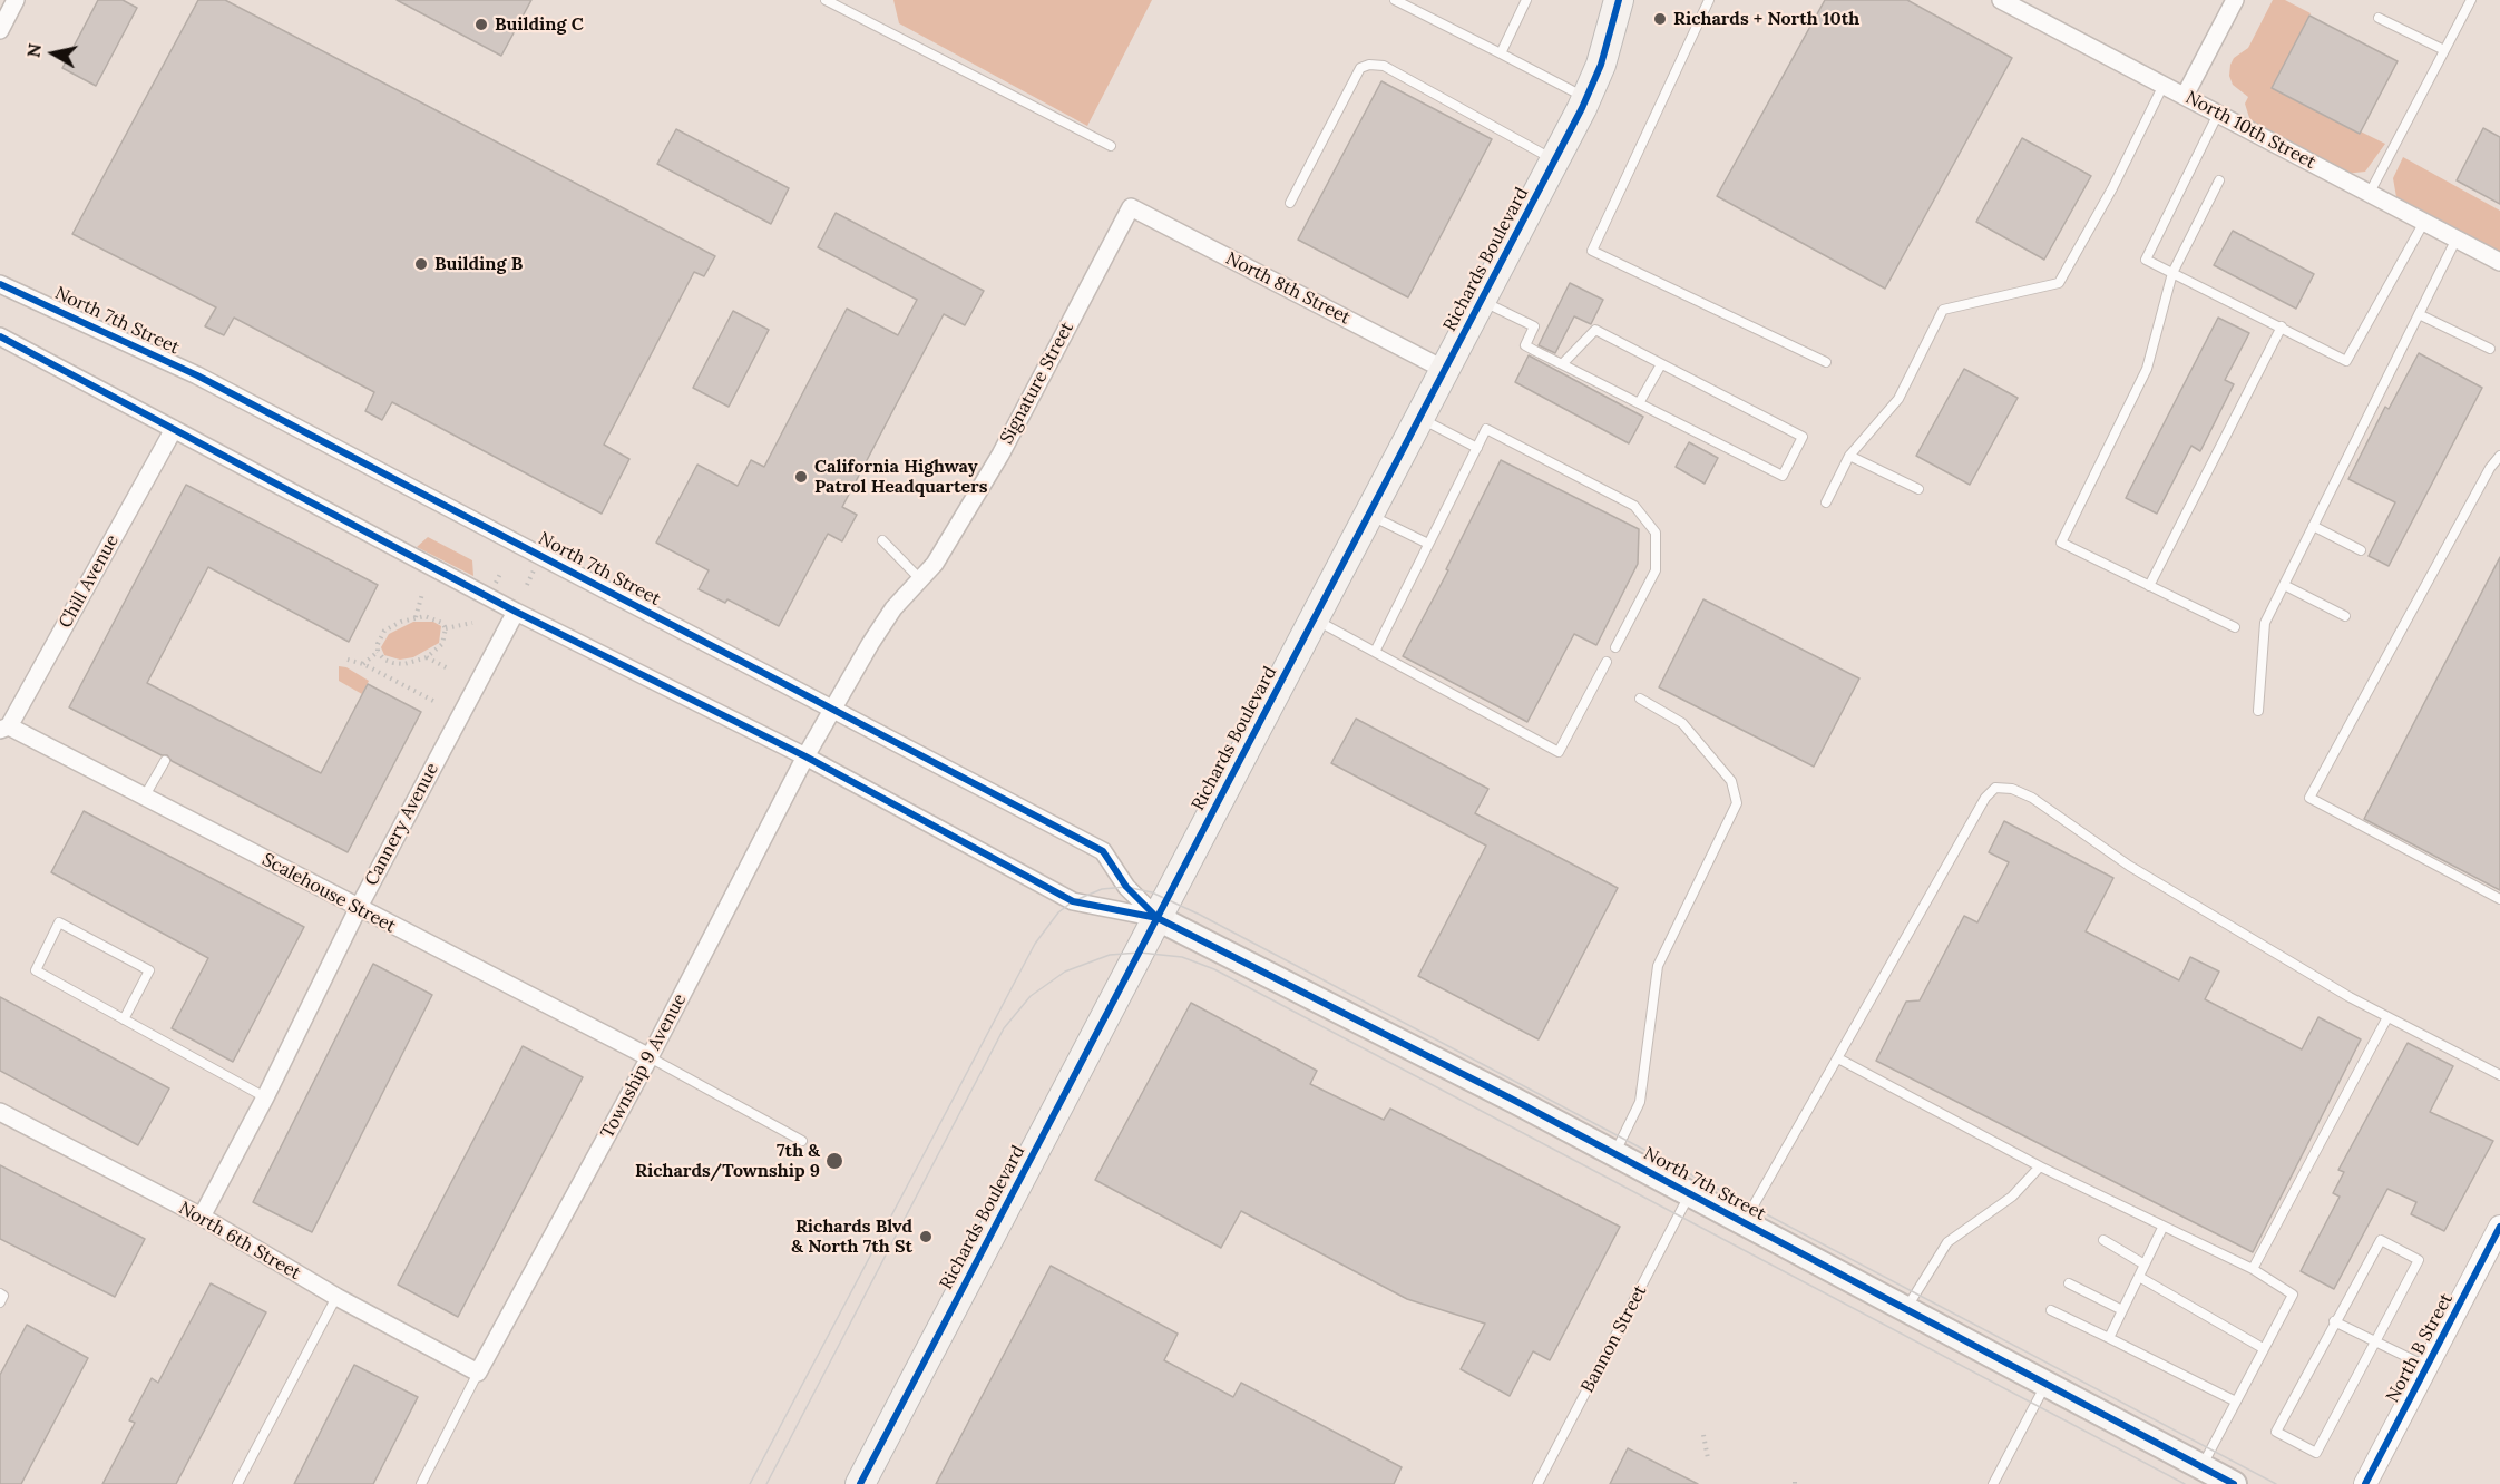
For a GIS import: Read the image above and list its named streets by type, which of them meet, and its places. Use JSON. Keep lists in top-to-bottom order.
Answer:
{
  "streets": {
    "main road": ["Richards Boulevard", "North 7th Street"],
    "street": [
      "North 10th Street",
      "North 8th Street",
      "Signature Street",
      "Chill Avenue",
      "Cannery Avenue",
      "Scalehouse Street",
      "Township 9 Avenue",
      "North 6th Street",
      "North B Street"
    ],
    "lane": ["Bannon Street"]
  },
  "crossings": [
    ["Richards Boulevard", "North 8th Street"],
    ["Richards Boulevard", "North 7th Street"],
    ["North 8th Street", "Signature Street"],
    ["North 7th Street", "Signature Street"],
    ["North 7th Street", "Chill Avenue"],
    ["North 7th Street", "Cannery Avenue"],
    ["North 7th Street", "Township 9 Avenue"],
    ["North 7th Street", "Bannon Street"],
    ["Signature Street", "Township 9 Avenue"],
    ["Chill Avenue", "Scalehouse Street"],
    ["Cannery Avenue", "Scalehouse Street"],
    ["Cannery Avenue", "North 6th Street"],
    ["Scalehouse Street", "Township 9 Avenue"],
    ["Township 9 Avenue", "North 6th Street"]
  ],
  "places": [
    "Richards + North 10th",
    "Building C",
    "Building B",
    "California Highway Patrol Headquarters",
    "7th & Richards/Township 9",
    "Richards Blvd & North 7th St"
  ],
  "north": "left"
}
